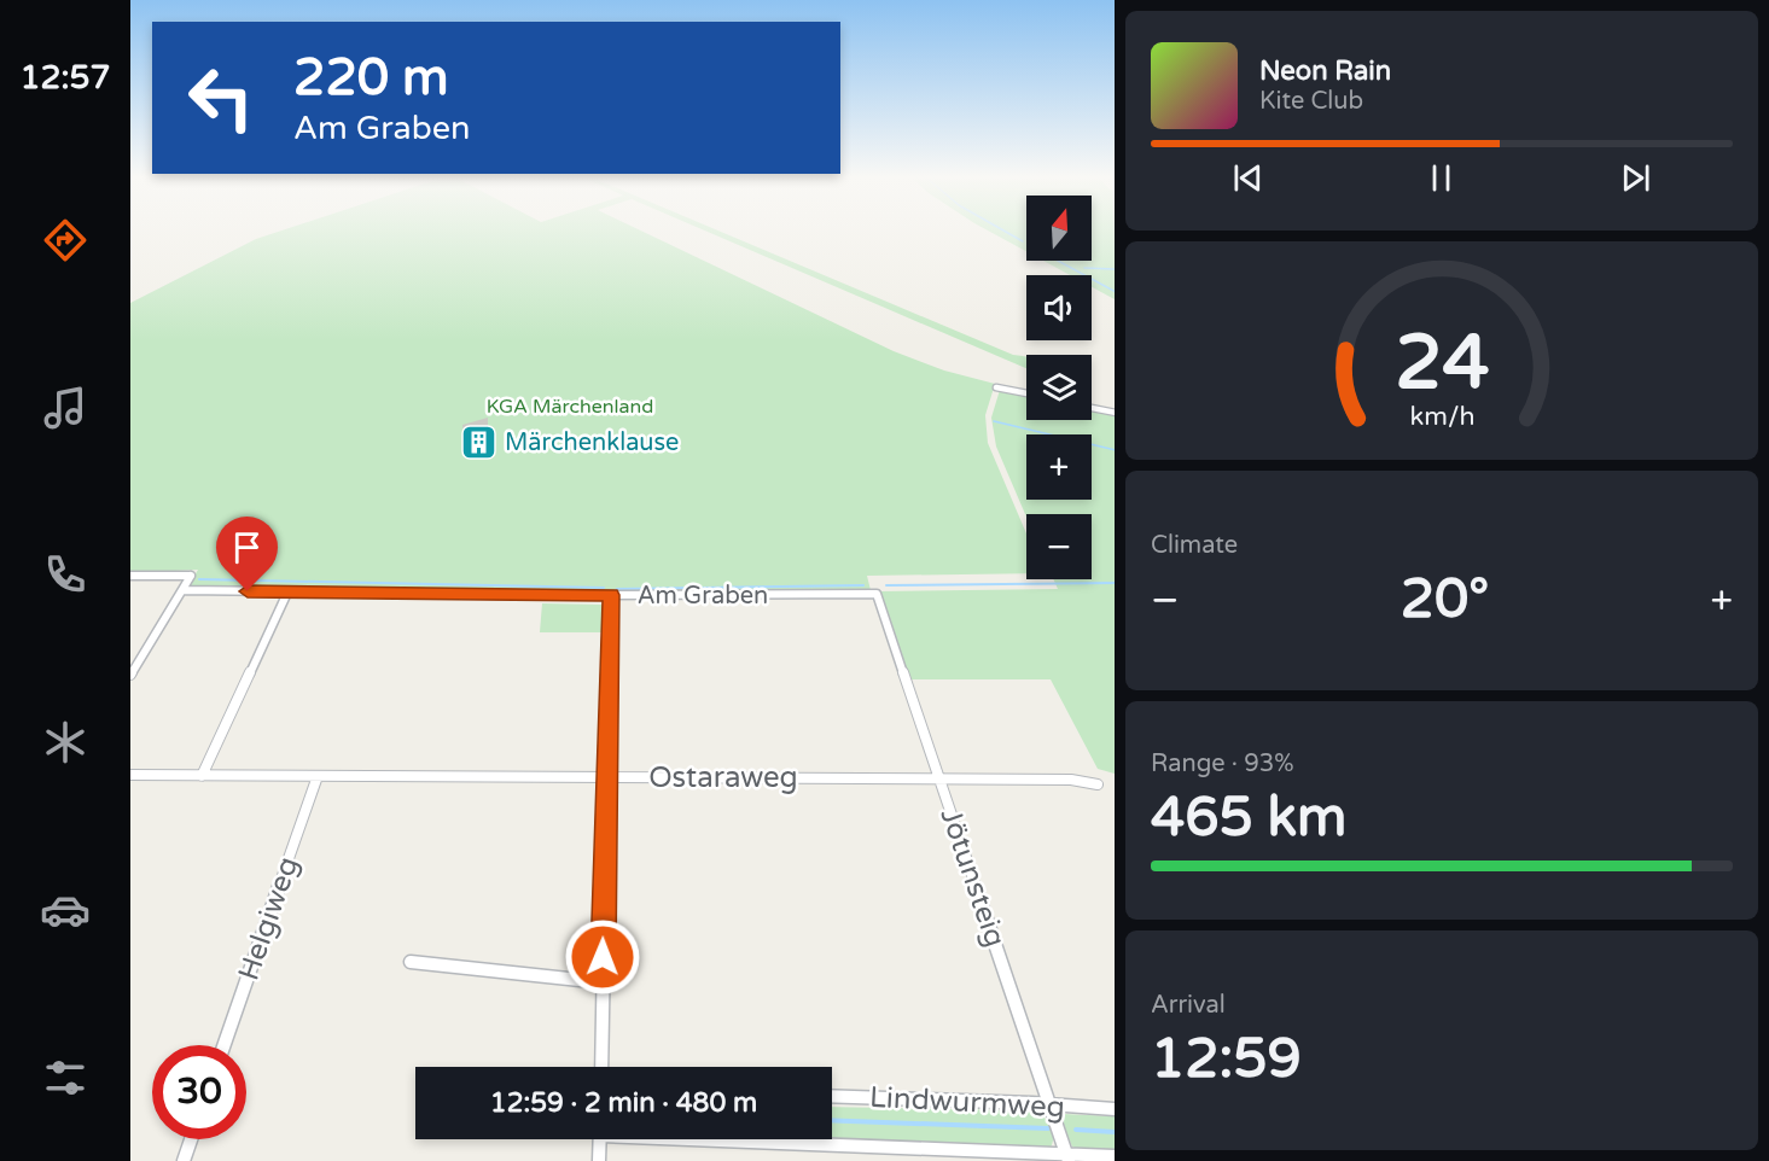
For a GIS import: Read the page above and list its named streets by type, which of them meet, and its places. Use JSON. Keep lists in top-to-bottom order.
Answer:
{
  "streets": {
    "street": [
      "Am Graben",
      "Ostaraweg",
      "Jötunsteig",
      "Helgiweg",
      "Lindwurmweg"
    ]
  },
  "crossings": [
    ["Am Graben", "Jötunsteig"],
    ["Ostaraweg", "Jötunsteig"],
    ["Ostaraweg", "Helgiweg"],
    ["Jötunsteig", "Lindwurmweg"]
  ],
  "parks": ["KGA Märchenland"],
  "places": {
    "building": ["Märchenklause"]
  },
  "north": "top",
  "page": {
    "tabs": "12:57",
    "turn": ["220 m", "Am Graben"],
    "song": ["Neon Rain", "Kite Club"],
    "map_buttons": ["+", "−"],
    "tile": [
      "Climate",
      ["Range · 93%", "465 km"],
      ["Arrival", "12:59"]
    ],
    "heat": ["−", "20°", "+"],
    "limit": "30",
    "trip": "12:59 · 2 min · 480 m",
    "gauge": ["24", "km/h"]
  }
}
